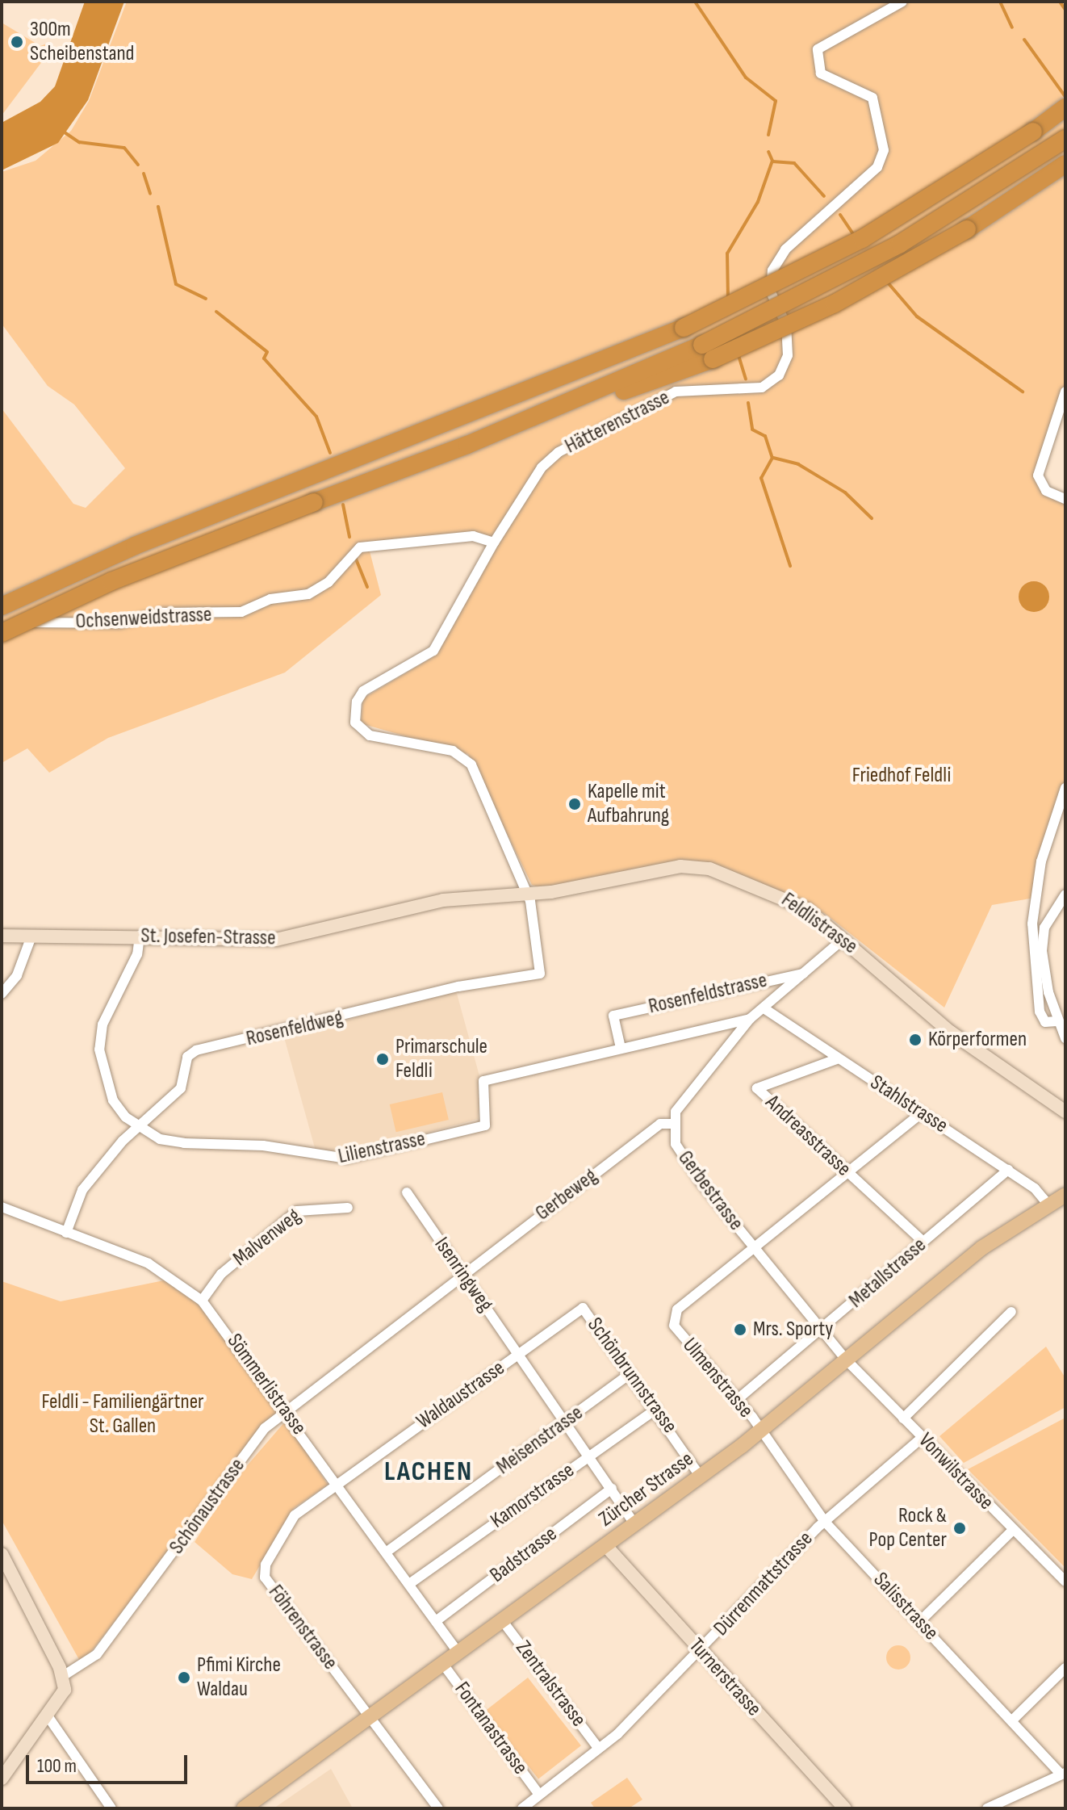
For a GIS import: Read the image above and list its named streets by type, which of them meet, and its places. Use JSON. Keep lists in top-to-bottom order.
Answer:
{
  "streets": {
    "main road": ["Zürcher Strasse"],
    "street": [
      "Hätterenstrasse",
      "Ochsenweidstrasse",
      "Feldlistrasse",
      "St. Josefen-Strasse",
      "Rosenfeldstrasse",
      "Rosenfeldweg",
      "Stahlstrasse",
      "Andreasstrasse",
      "Lilienstrasse",
      "Gerbestrasse",
      "Gerbeweg",
      "Malvenweg",
      "Metallstrasse",
      "Isenringweg",
      "Schönbrunnstrasse",
      "Ulmenstrasse",
      "Sömmerlistrasse",
      "Waldaustrasse",
      "Meisenstrasse",
      "Vonwilstrasse",
      "Kamorstrasse",
      "Schönaustrasse",
      "Badstrasse",
      "Dürrenmattstrasse",
      "Salisstrasse",
      "Föhrenstrasse",
      "Turnerstrasse",
      "Zentralstrasse",
      "Fontanastrasse"
    ]
  },
  "crossings": [
    ["Hätterenstrasse", "Ochsenweidstrasse"],
    ["Hätterenstrasse", "Feldlistrasse"],
    ["Hätterenstrasse", "St. Josefen-Strasse"],
    ["Hätterenstrasse", "Rosenfeldweg"],
    ["Feldlistrasse", "St. Josefen-Strasse"],
    ["Feldlistrasse", "Rosenfeldweg"],
    ["Feldlistrasse", "Gerbestrasse"],
    ["St. Josefen-Strasse", "Rosenfeldweg"],
    ["St. Josefen-Strasse", "Lilienstrasse"],
    ["Rosenfeldstrasse", "Lilienstrasse"],
    ["Rosenfeldstrasse", "Gerbestrasse"],
    ["Rosenfeldweg", "Lilienstrasse"],
    ["Rosenfeldweg", "Sömmerlistrasse"],
    ["Stahlstrasse", "Andreasstrasse"],
    ["Stahlstrasse", "Gerbestrasse"],
    ["Stahlstrasse", "Metallstrasse"],
    ["Stahlstrasse", "Zürcher Strasse"],
    ["Andreasstrasse", "Metallstrasse"],
    ["Lilienstrasse", "Gerbestrasse"],
    ["Gerbestrasse", "Gerbeweg"],
    ["Gerbestrasse", "Metallstrasse"],
    ["Gerbestrasse", "Ulmenstrasse"],
    ["Gerbestrasse", "Vonwilstrasse"],
    ["Gerbestrasse", "Zürcher Strasse"],
    ["Gerbeweg", "Isenringweg"],
    ["Gerbeweg", "Schönaustrasse"],
    ["Malvenweg", "Sömmerlistrasse"],
    ["Metallstrasse", "Ulmenstrasse"],
    ["Isenringweg", "Waldaustrasse"],
    ["Isenringweg", "Meisenstrasse"],
    ["Isenringweg", "Zürcher Strasse"],
    ["Isenringweg", "Kamorstrasse"],
    ["Isenringweg", "Schönaustrasse"],
    ["Isenringweg", "Badstrasse"],
    ["Schönbrunnstrasse", "Waldaustrasse"],
    ["Schönbrunnstrasse", "Meisenstrasse"],
    ["Schönbrunnstrasse", "Zürcher Strasse"],
    ["Schönbrunnstrasse", "Kamorstrasse"],
    ["Ulmenstrasse", "Zürcher Strasse"],
    ["Ulmenstrasse", "Salisstrasse"],
    ["Sömmerlistrasse", "Waldaustrasse"],
    ["Sömmerlistrasse", "Meisenstrasse"],
    ["Sömmerlistrasse", "Zürcher Strasse"],
    ["Sömmerlistrasse", "Kamorstrasse"],
    ["Sömmerlistrasse", "Schönaustrasse"],
    ["Sömmerlistrasse", "Badstrasse"],
    ["Sömmerlistrasse", "Föhrenstrasse"],
    ["Waldaustrasse", "Föhrenstrasse"],
    ["Vonwilstrasse", "Zürcher Strasse"],
    ["Vonwilstrasse", "Dürrenmattstrasse"],
    ["Zürcher Strasse", "Salisstrasse"],
    ["Zürcher Strasse", "Föhrenstrasse"],
    ["Zürcher Strasse", "Turnerstrasse"],
    ["Zürcher Strasse", "Zentralstrasse"],
    ["Zürcher Strasse", "Fontanastrasse"],
    ["Dürrenmattstrasse", "Salisstrasse"],
    ["Dürrenmattstrasse", "Turnerstrasse"],
    ["Dürrenmattstrasse", "Zentralstrasse"],
    ["Dürrenmattstrasse", "Fontanastrasse"]
  ],
  "districts": ["LACHEN"],
  "parks": ["Friedhof Feldli", "Feldli - Familiengärtner St. Gallen"],
  "places": [
    "300m Scheibenstand",
    "Kapelle mit Aufbahrung",
    "Körperformen",
    "Primarschule Feldli",
    "Mrs. Sporty",
    "Rock & Pop Center",
    "Pfimi Kirche Waldau"
  ],
  "scale_bar": "100 m"
}
